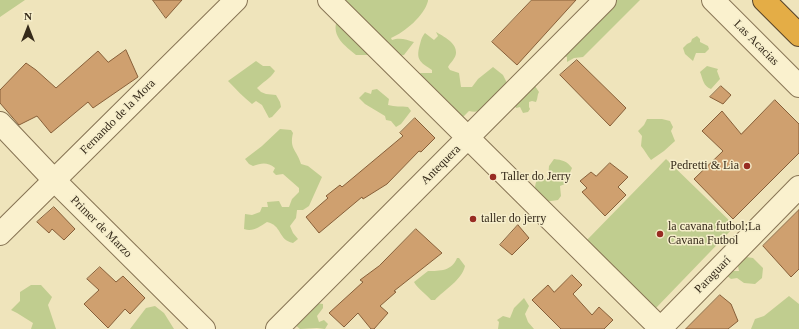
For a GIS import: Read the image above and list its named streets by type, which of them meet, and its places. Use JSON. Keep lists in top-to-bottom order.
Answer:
{
  "streets": {
    "street": [
      "Las Acacias",
      "Fernando de la Mora",
      "Antequera",
      "Primer de Marzo",
      "Paraguarí"
    ]
  },
  "crossings": [
    ["Fernando de la Mora", "Primer de Marzo"]
  ],
  "places": [
    "Pedretti & Lia",
    "Taller do Jerry",
    "taller do jerry",
    "la cavana futbol;La Cavana Futbol"
  ],
  "north": "top"
}
